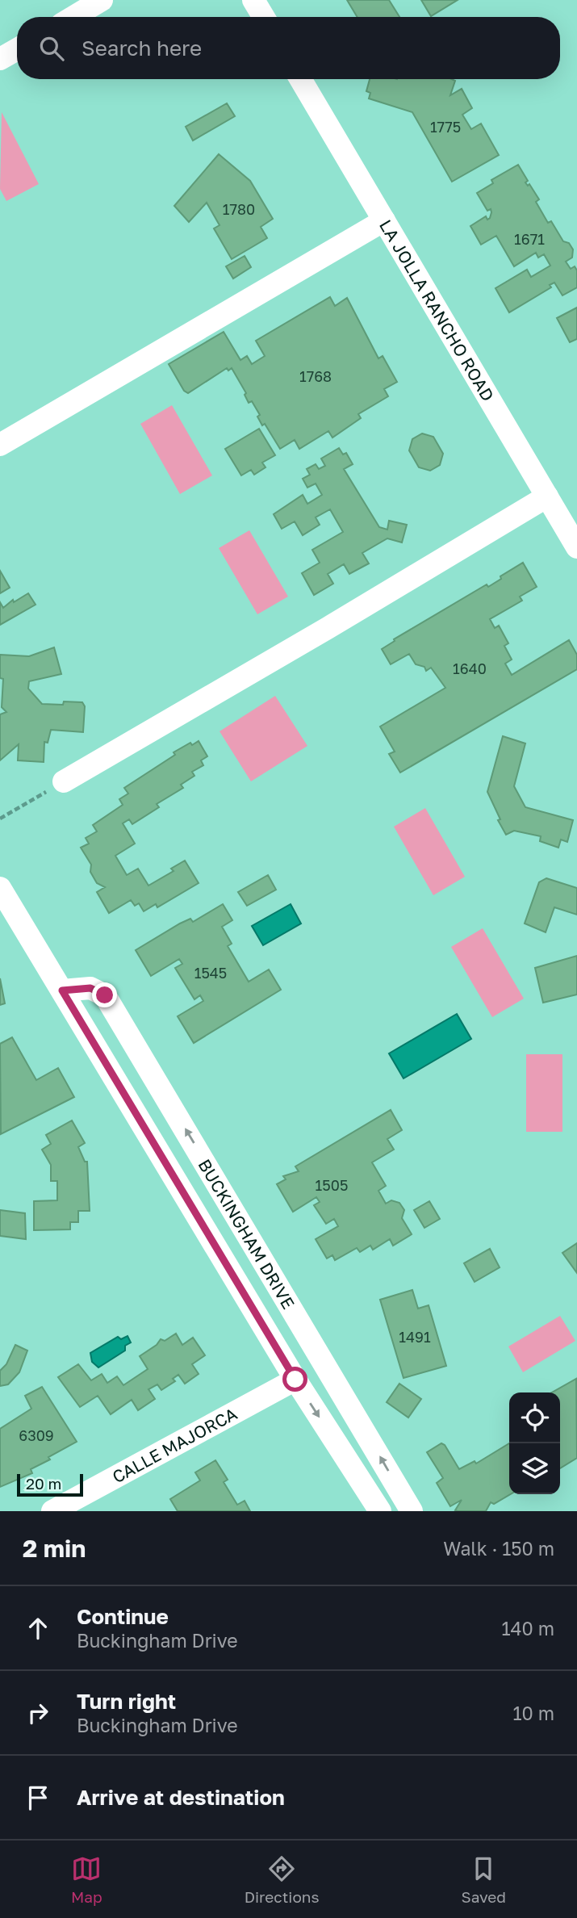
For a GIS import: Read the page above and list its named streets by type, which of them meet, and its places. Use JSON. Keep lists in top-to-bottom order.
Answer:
{
  "streets": {
    "street": ["LA JOLLA RANCHO ROAD", "BUCKINGHAM DRIVE", "CALLE MAJORCA"]
  },
  "crossings": [
    ["BUCKINGHAM DRIVE", "CALLE MAJORCA"]
  ],
  "house_numbers": [
    "1775",
    "1780",
    "1671",
    "1768",
    "1640",
    "1545",
    "1505",
    "1491",
    "6309"
  ],
  "scale_bar": "20 m",
  "page": {
    "search": "Search here",
    "scale": "20 m",
    "heading": ["2 min", "Walk · 150 m"],
    "list": [
      ["Continue", "Buckingham Drive", "140 m"],
      ["Turn right", "Buckingham Drive", "10 m"],
      "Arrive at destination"
    ],
    "nav": ["Map", "Directions", "Saved"]
  }
}
